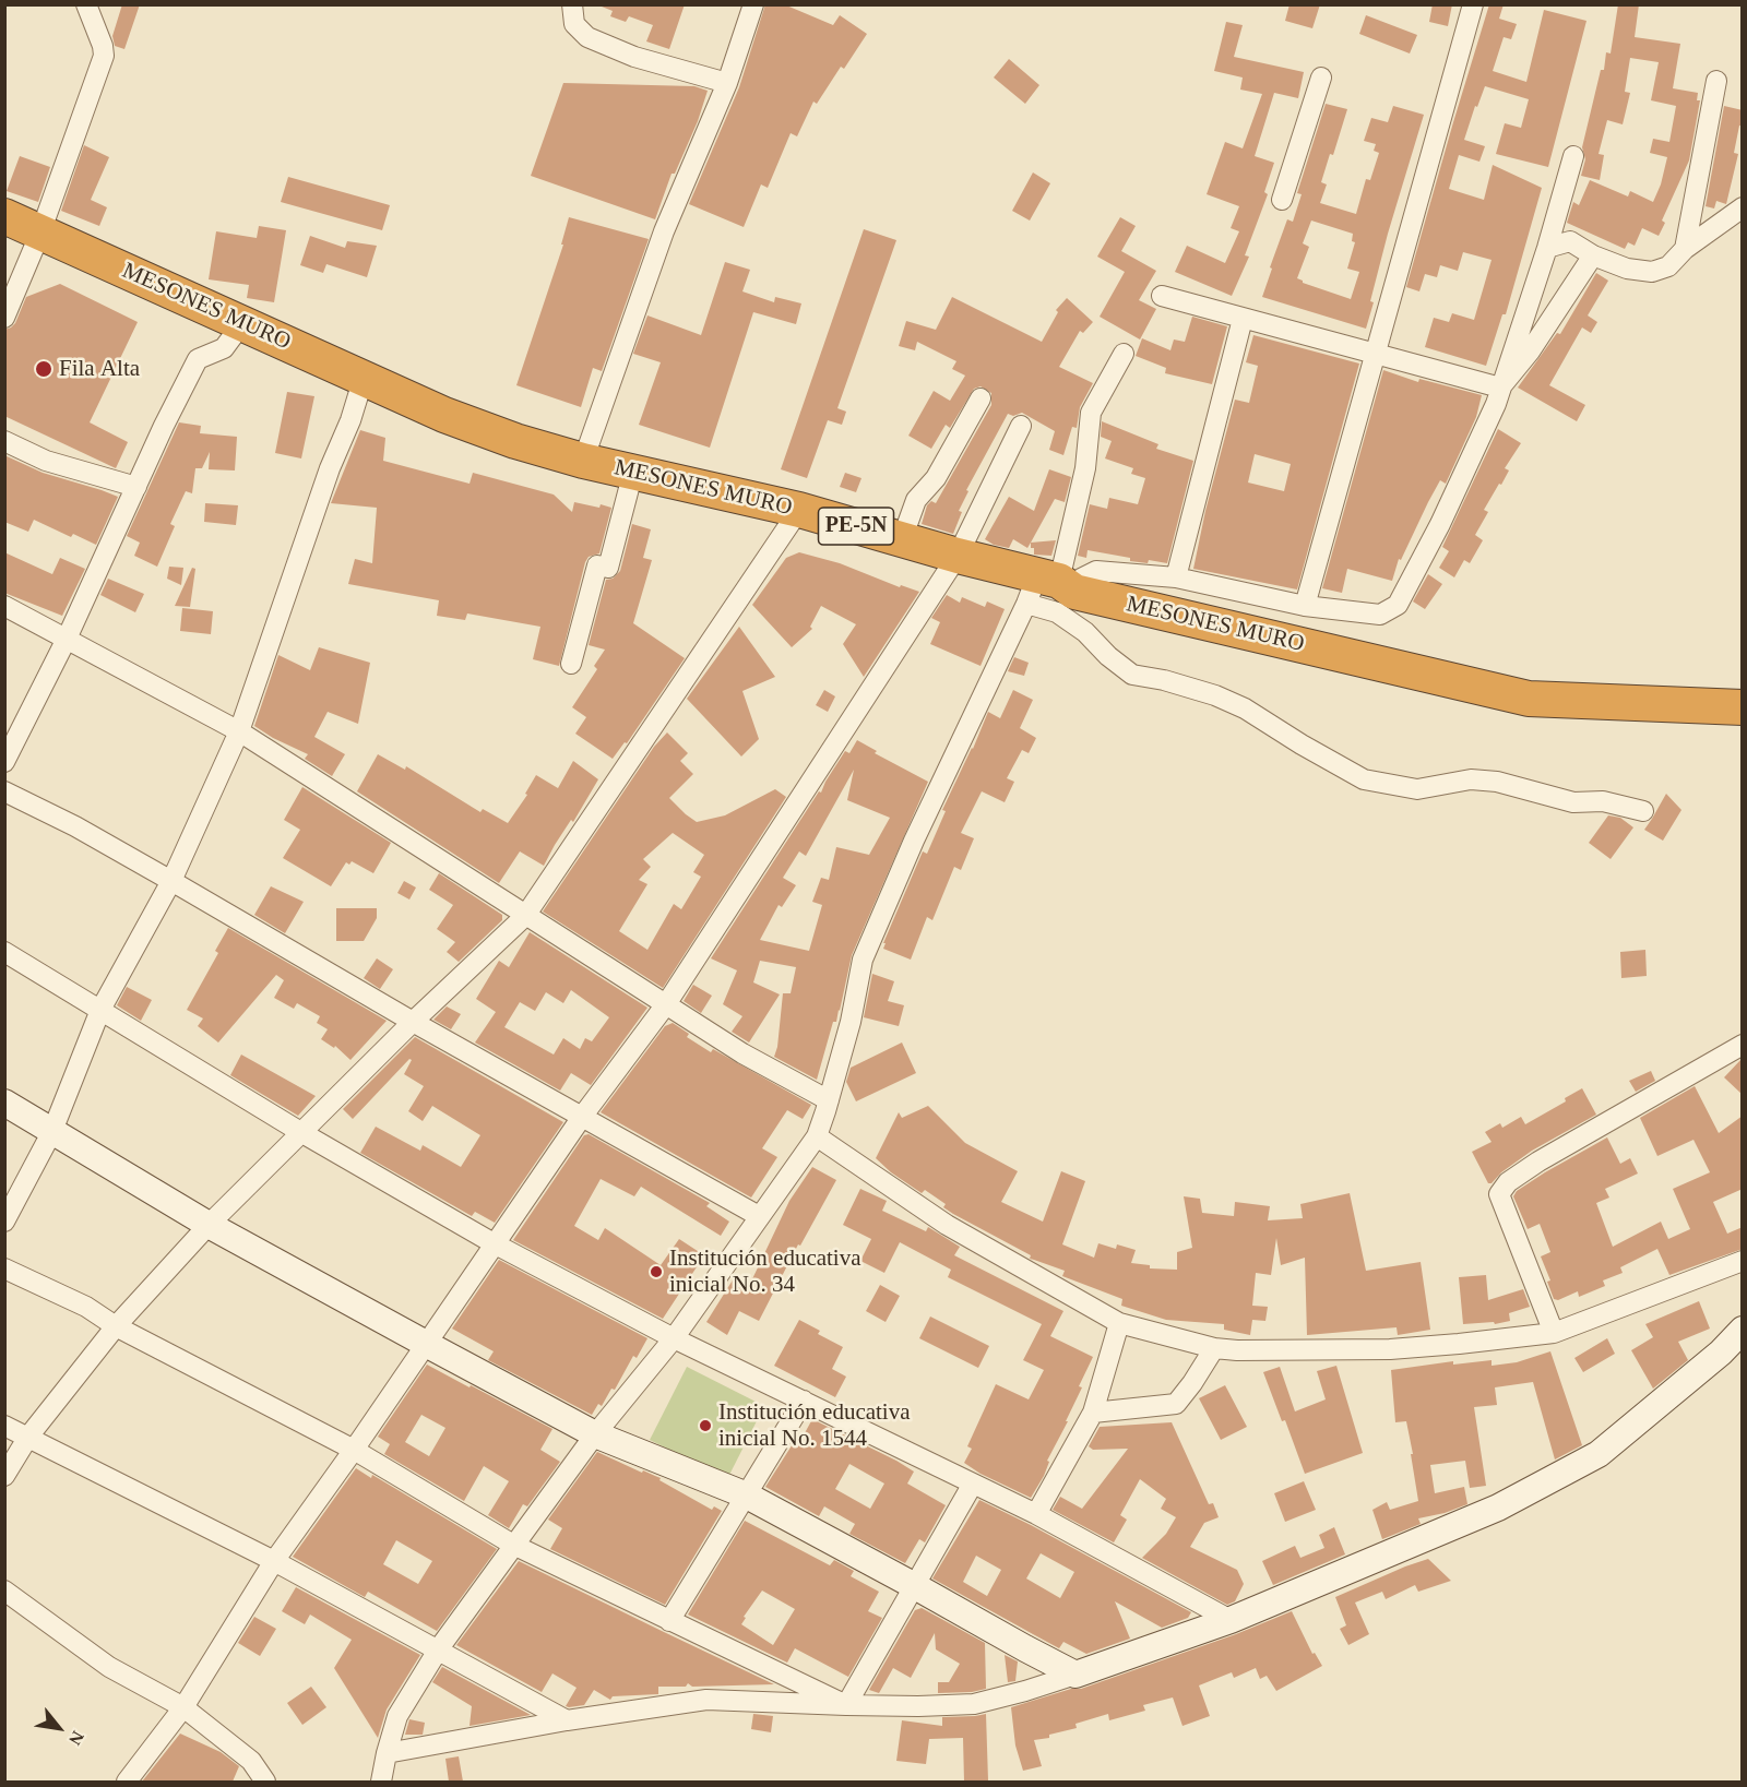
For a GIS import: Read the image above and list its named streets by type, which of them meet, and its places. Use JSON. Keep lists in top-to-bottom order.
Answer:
{
  "streets": {
    "highway": ["MESONES MURO", "PE-5N"]
  },
  "places": ["Fila Alta", "Institución educativa inicial No. 34", "Institución educativa inicial No. 1544"],
  "north": "bottom right"
}
